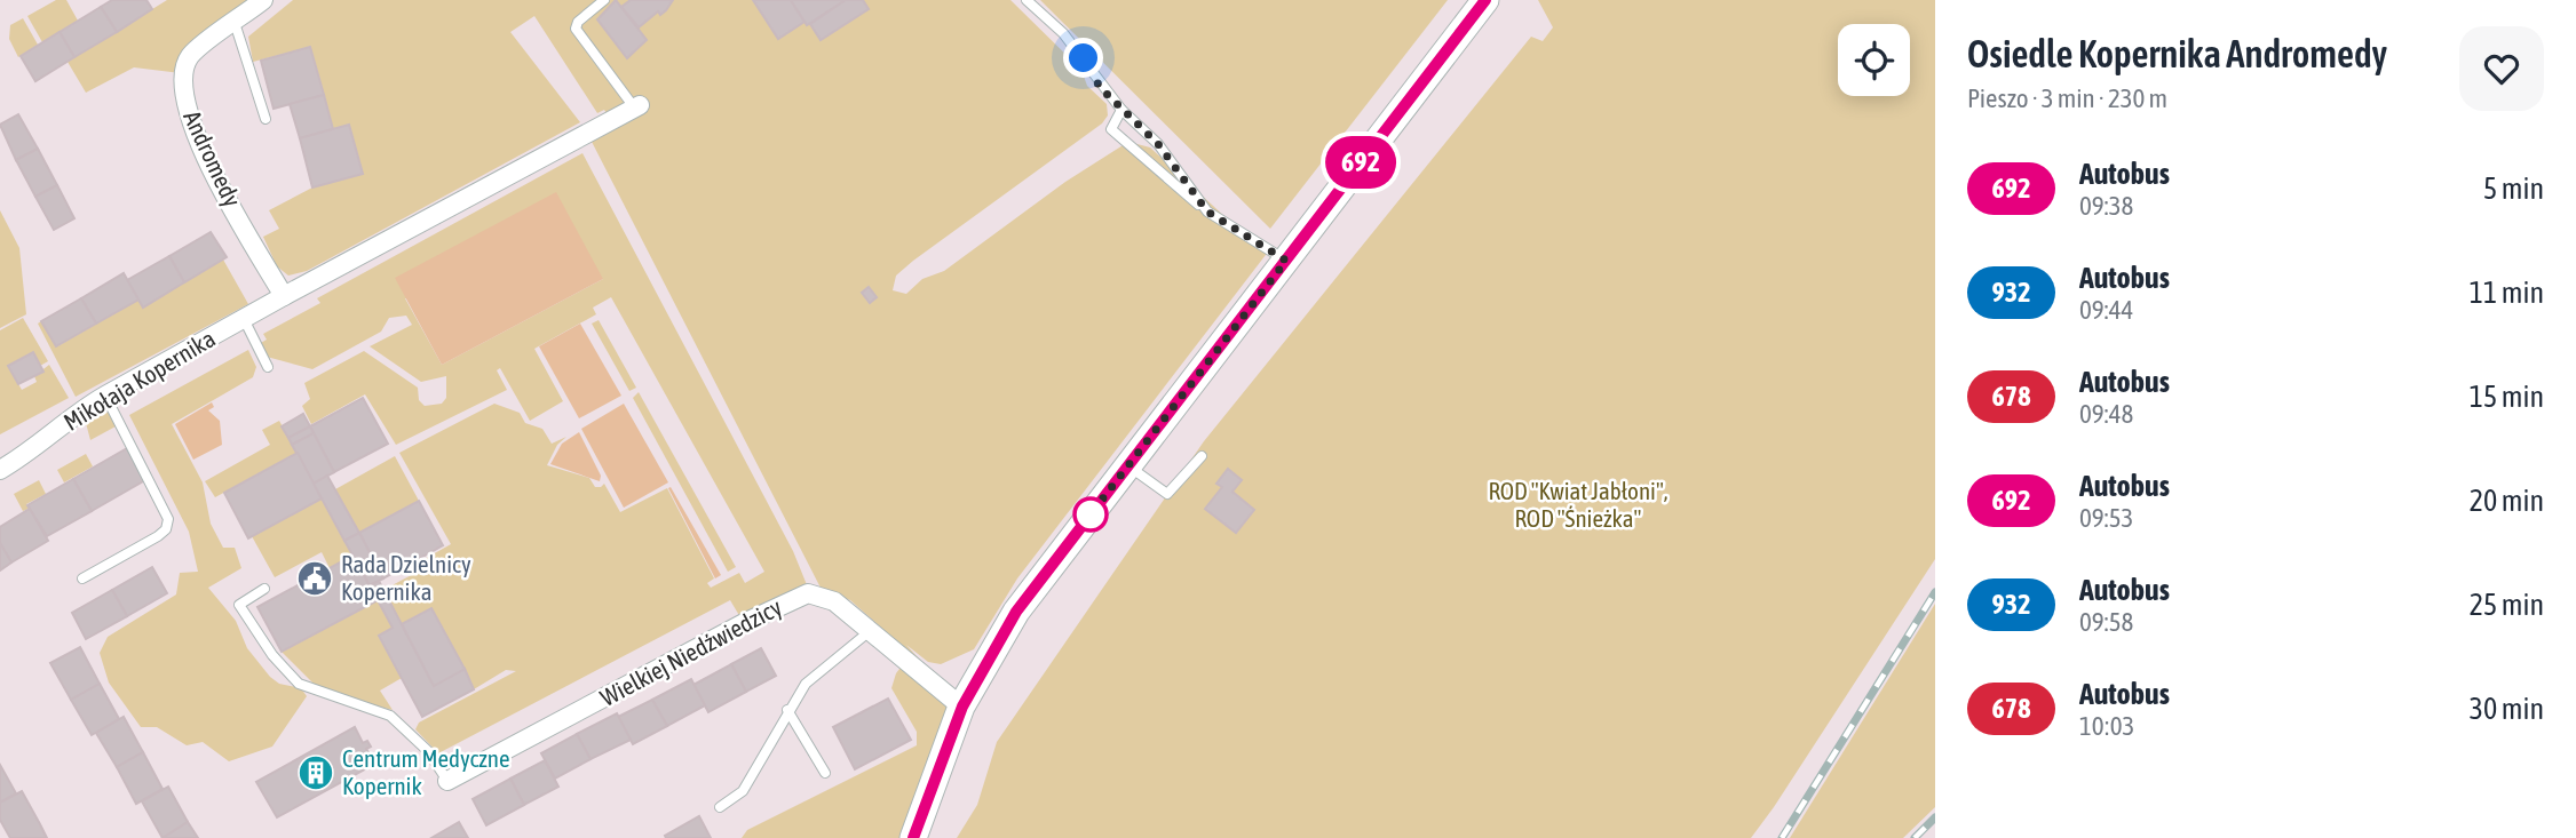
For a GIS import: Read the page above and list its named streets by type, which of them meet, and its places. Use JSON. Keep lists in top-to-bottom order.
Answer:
{
  "streets": {
    "street": ["Andromedy", "Mikołaja Kopernika", "Wielkiej Niedźwiedzicy"]
  },
  "crossings": [
    ["Andromedy", "Mikołaja Kopernika"]
  ],
  "parks": ["ROD \"Kwiat Jabłoni\", ROD \"Śnieżka\""],
  "places": {
    "public building": ["Rada Dzielnicy Kopernika"],
    "building": ["Centrum Medyczne Kopernik"]
  },
  "lines": ["bus line 692"],
  "page": {
    "on_map": "692",
    "heading": ["Osiedle Kopernika Andromedy", "Pieszo · 3 min · 230 m"],
    "list": [
      {
        "mark": "692",
        "name": "Autobus",
        "note": "09:38",
        "value": "5 min"
      },
      {
        "mark": "932",
        "name": "Autobus",
        "note": "09:44",
        "value": "11 min"
      },
      {
        "mark": "678",
        "name": "Autobus",
        "note": "09:48",
        "value": "15 min"
      },
      {
        "mark": "692",
        "name": "Autobus",
        "note": "09:53",
        "value": "20 min"
      },
      {
        "mark": "932",
        "name": "Autobus",
        "note": "09:58",
        "value": "25 min"
      },
      {
        "mark": "678",
        "name": "Autobus",
        "note": "10:03",
        "value": "30 min"
      }
    ]
  }
}
